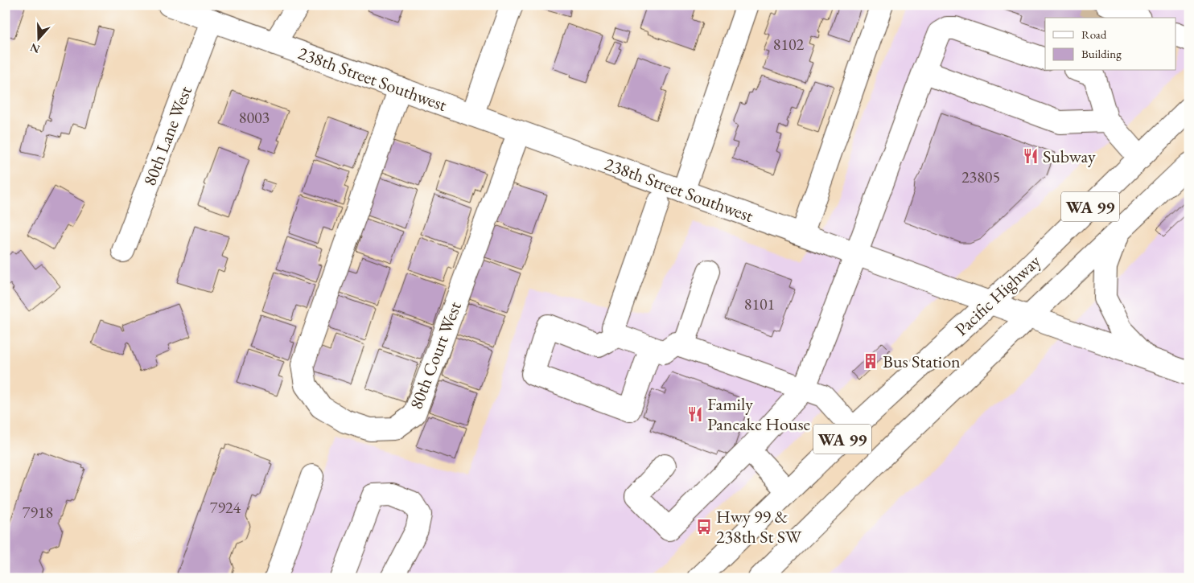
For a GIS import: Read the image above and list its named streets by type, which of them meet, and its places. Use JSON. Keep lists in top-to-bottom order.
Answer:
{
  "streets": {
    "main road": [
      "238th Street Southwest",
      "80th Lane West",
      "WA 99",
      "Pacific Highway",
      "80th Court West"
    ]
  },
  "crossings": [
    ["238th Street Southwest", "80th Lane West"],
    ["238th Street Southwest", "Pacific Highway"],
    ["238th Street Southwest", "80th Court West"]
  ],
  "places": {
    "restaurant": ["Subway", "Family Pancake House"],
    "building": ["Bus Station"],
    "bus stop": ["Hwy 99 & 238th St SW"]
  },
  "house_numbers": [
    "8102",
    "8003",
    "23805",
    "8101",
    "7924",
    "7918"
  ],
  "legend": ["Road", "Building"],
  "north": "bottom"
}
